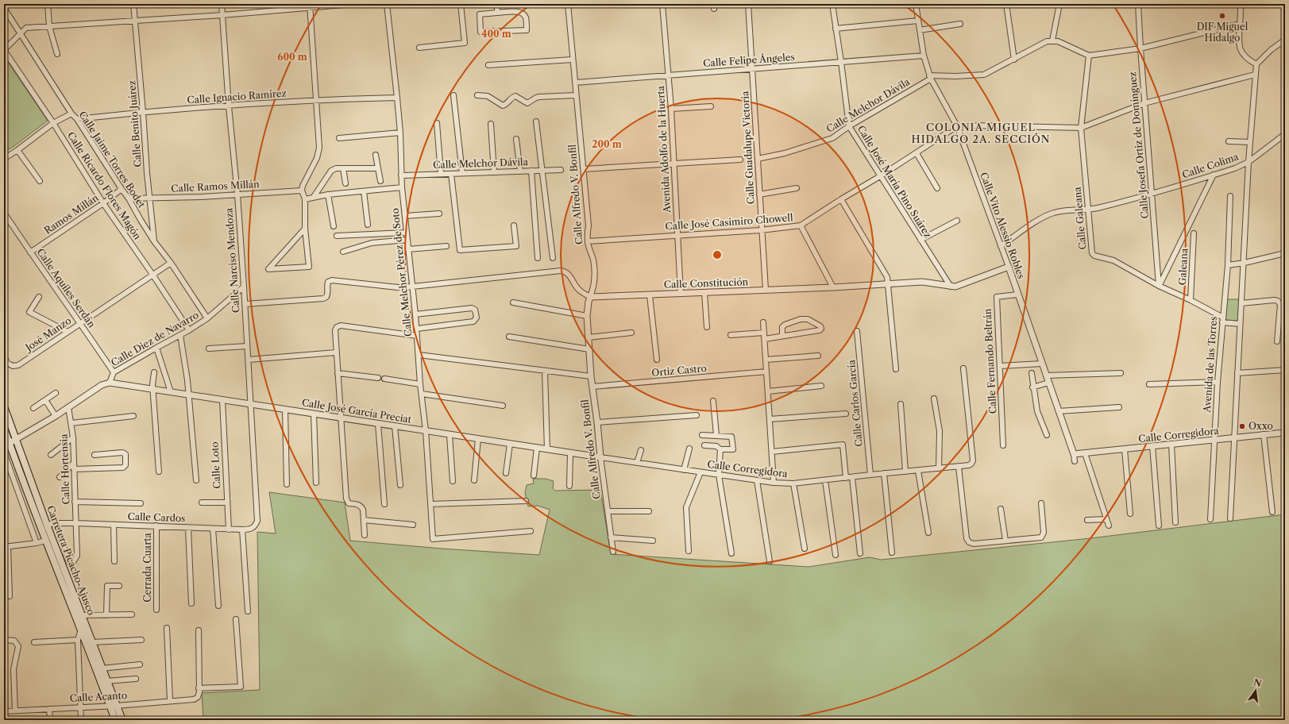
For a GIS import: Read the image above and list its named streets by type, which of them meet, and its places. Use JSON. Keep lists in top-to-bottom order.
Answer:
{
  "streets": {
    "main road": ["Carretera Picacho-Ajusco"],
    "street": [
      "Calle Felipe Ángeles",
      "Calle Ignacio Ramírez",
      "Calle Melchor Dávila",
      "Calle Benito Juárez",
      "Calle Josefa Ortiz de Domínguez",
      "Calle Guadalupe Victoria",
      "Avenida Adolfo de la Huerta",
      "Calle Jaime Torres Bodet",
      "Calle Colima",
      "Calle José María Pino Suárez",
      "Calle Ricardo Flores Magón",
      "Calle Ramos Millán",
      "Calle Alfredo V. Bonfil",
      "Ramos Millán",
      "Calle Galeana",
      "Calle José Casimiro Chowell",
      "Calle Vito Alessio Robles",
      "Calle Narciso Mendoza",
      "Galeana",
      "Calle Melchor Pérez de Soto",
      "Calle Constitución",
      "Calle Aquiles Serdán",
      "José Manzo",
      "Calle Diez de Navarro",
      "Calle Fernando Beltrán",
      "Avenida de las Torres",
      "Ortiz Castro",
      "Calle Carlos García",
      "Calle José García Preciat",
      "Calle Corregidora",
      "Calle Loto",
      "Calle Hortensia",
      "Calle Cardos",
      "Cerrada Cuarta",
      "Calle Acanto"
    ]
  },
  "crossings": [
    ["Calle Felipe Ángeles", "Calle Guadalupe Victoria"],
    ["Calle Felipe Ángeles", "Avenida Adolfo de la Huerta"],
    ["Calle Felipe Ángeles", "Calle José María Pino Suárez"],
    ["Calle Felipe Ángeles", "Calle Alfredo V. Bonfil"],
    ["Calle Felipe Ángeles", "Calle Vito Alessio Robles"],
    ["Calle Ignacio Ramírez", "Calle Benito Juárez"],
    ["Calle Ignacio Ramírez", "Calle Jaime Torres Bodet"],
    ["Calle Ignacio Ramírez", "Calle Narciso Mendoza"],
    ["Calle Ignacio Ramírez", "Calle Melchor Pérez de Soto"],
    ["Calle Melchor Dávila", "Calle Guadalupe Victoria"],
    ["Calle Melchor Dávila", "Calle José María Pino Suárez"],
    ["Calle Melchor Dávila", "Calle Vito Alessio Robles"],
    ["Calle Melchor Dávila", "Calle Melchor Pérez de Soto"],
    ["Calle Benito Juárez", "Calle Jaime Torres Bodet"],
    ["Calle Benito Juárez", "Calle Ramos Millán"],
    ["Calle Josefa Ortiz de Domínguez", "Calle Colima"],
    ["Calle Josefa Ortiz de Domínguez", "Calle Galeana"],
    ["Calle Guadalupe Victoria", "Calle José Casimiro Chowell"],
    ["Calle Guadalupe Victoria", "Calle Constitución"],
    ["Avenida Adolfo de la Huerta", "Calle José Casimiro Chowell"],
    ["Avenida Adolfo de la Huerta", "Calle Constitución"],
    ["Calle Jaime Torres Bodet", "Calle Ramos Millán"],
    ["Calle Jaime Torres Bodet", "Ramos Millán"],
    ["Calle Jaime Torres Bodet", "José Manzo"],
    ["Calle Jaime Torres Bodet", "Calle Diez de Navarro"],
    ["Calle Colima", "Calle Galeana"],
    ["Calle Colima", "Calle Vito Alessio Robles"],
    ["Calle José María Pino Suárez", "Calle José Casimiro Chowell"],
    ["Calle José María Pino Suárez", "Calle Constitución"],
    ["Calle Ricardo Flores Magón", "Ramos Millán"],
    ["Calle Ricardo Flores Magón", "José Manzo"],
    ["Calle Ricardo Flores Magón", "Calle Diez de Navarro"],
    ["Calle Ramos Millán", "Calle Narciso Mendoza"],
    ["Calle Alfredo V. Bonfil", "Calle José Casimiro Chowell"],
    ["Calle Alfredo V. Bonfil", "Calle Constitución"],
    ["Calle Alfredo V. Bonfil", "Ortiz Castro"],
    ["Calle Alfredo V. Bonfil", "Calle José García Preciat"],
    ["Calle Alfredo V. Bonfil", "Calle Corregidora"],
    ["Ramos Millán", "Calle Aquiles Serdán"],
    ["Calle Galeana", "Galeana"],
    ["Calle Galeana", "Avenida de las Torres"],
    ["Calle José Casimiro Chowell", "Calle Vito Alessio Robles"],
    ["Calle Vito Alessio Robles", "Calle Constitución"],
    ["Calle Vito Alessio Robles", "Calle Fernando Beltrán"],
    ["Calle Vito Alessio Robles", "Calle Corregidora"],
    ["Calle Narciso Mendoza", "Calle Diez de Navarro"],
    ["Calle Narciso Mendoza", "Calle José García Preciat"],
    ["Calle Narciso Mendoza", "Calle Cardos"],
    ["Calle Melchor Pérez de Soto", "Calle José García Preciat"],
    ["Calle Aquiles Serdán", "José Manzo"],
    ["Calle Aquiles Serdán", "Calle Diez de Navarro"],
    ["Calle Diez de Navarro", "Calle José García Preciat"],
    ["Avenida de las Torres", "Calle Corregidora"],
    ["Calle Carlos García", "Calle Corregidora"],
    ["Calle José García Preciat", "Calle Corregidora"],
    ["Calle José García Preciat", "Calle Loto"],
    ["Calle Loto", "Calle Cardos"],
    ["Calle Hortensia", "Calle Cardos"],
    ["Calle Cardos", "Carretera Picacho-Ajusco"],
    ["Calle Cardos", "Cerrada Cuarta"],
    ["Carretera Picacho-Ajusco", "Calle Acanto"]
  ],
  "districts": ["COLONIA MIGUEL HIDALGO 2A. SECCIÓN"],
  "places": ["DIF Miguel Hidalgo", "Oxxo"],
  "north": "top",
  "rings": ["400 m", "600 m", "200 m"]
}
